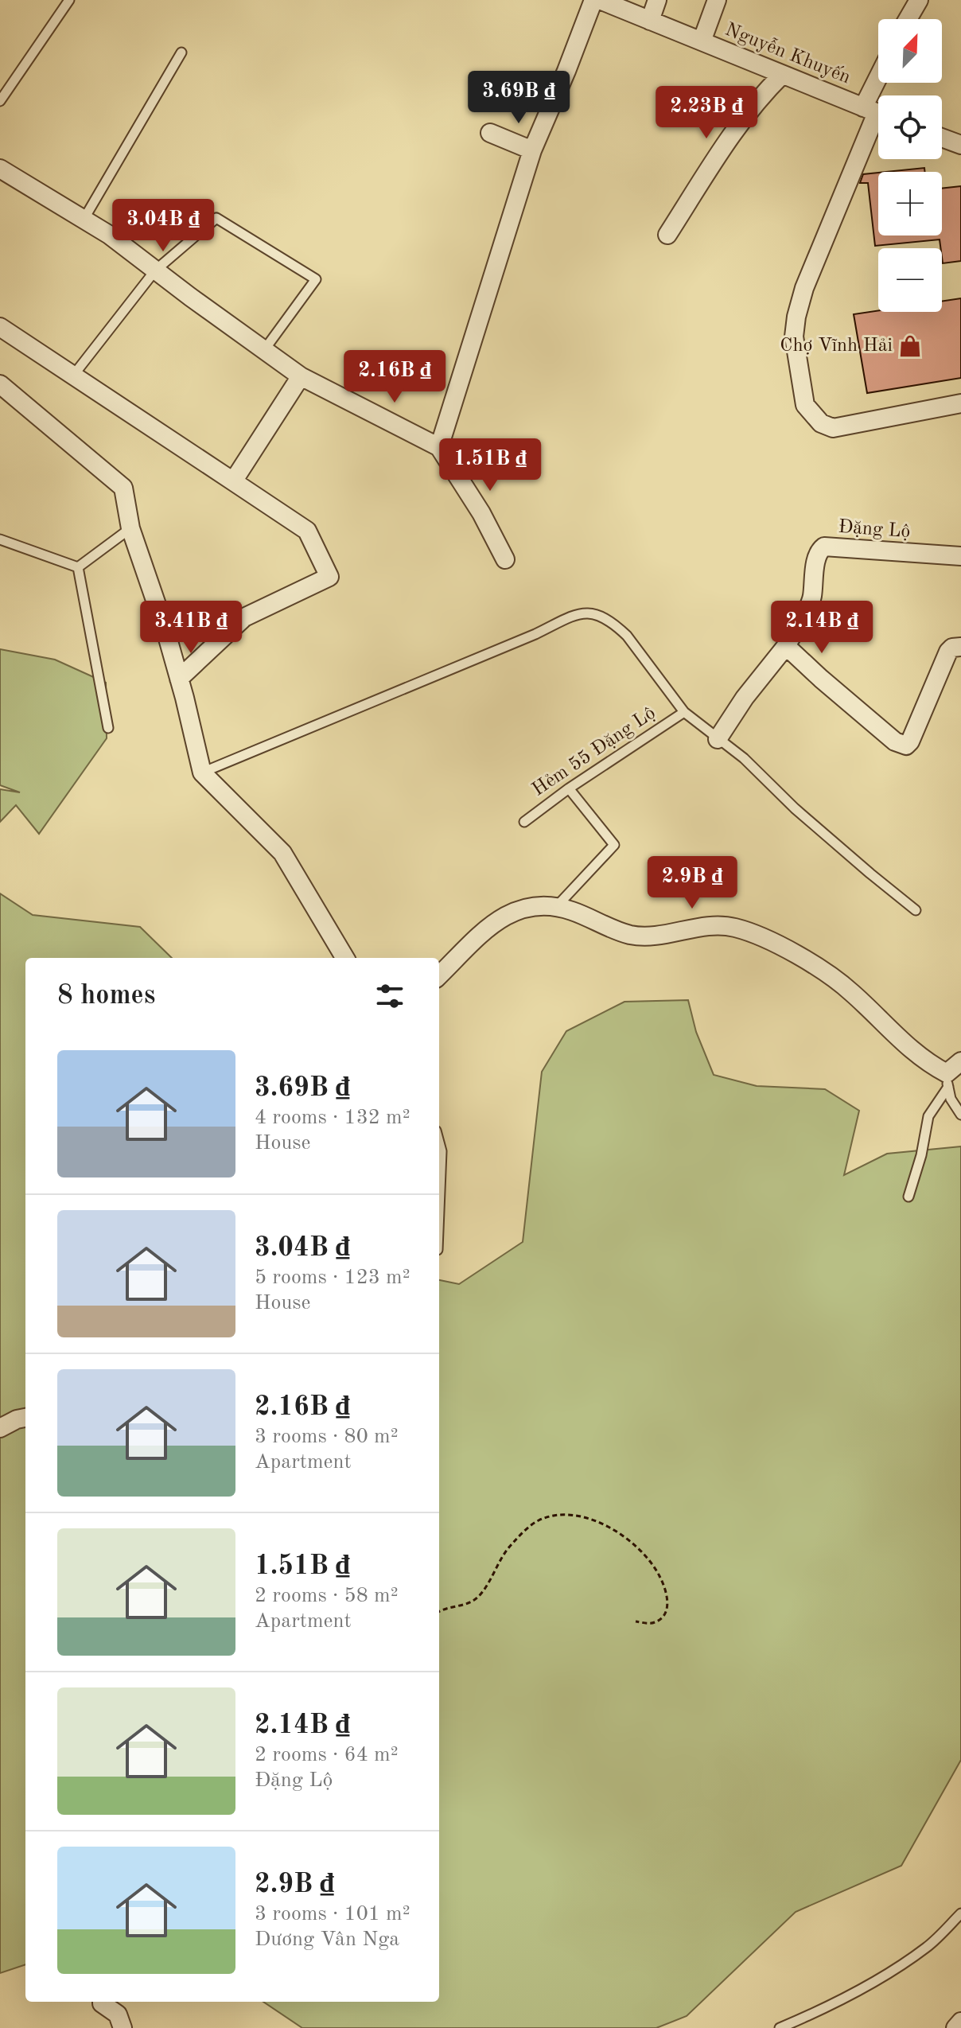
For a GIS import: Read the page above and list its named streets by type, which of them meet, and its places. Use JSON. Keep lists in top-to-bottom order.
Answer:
{
  "streets": {
    "street": ["Nguyễn Khuyến", "Đặng Lộ"],
    "lane": ["Hẻm 55 Đặng Lộ"]
  },
  "places": {
    "shop": ["Chợ Vĩnh Hải"]
  },
  "north": "top right",
  "page": {
    "map_buttons": ["+", "−"],
    "price": [
      "3.69B ₫",
      "2.23B ₫",
      "3.04B ₫",
      "2.16B ₫",
      "1.51B ₫",
      "3.41B ₫",
      "2.14B ₫",
      "2.9B ₫"
    ],
    "heading": "8 homes",
    "list": [
      {
        "name": "3.69B ₫",
        "note": "4 rooms · 132 m² · House"
      },
      {
        "name": "3.04B ₫",
        "note": "5 rooms · 123 m² · House"
      },
      {
        "name": "2.16B ₫",
        "note": "3 rooms · 80 m² · Apartment"
      },
      {
        "name": "1.51B ₫",
        "note": "2 rooms · 58 m² · Apartment"
      },
      {
        "name": "2.14B ₫",
        "note": "2 rooms · 64 m² · Đặng Lộ"
      },
      {
        "name": "2.9B ₫",
        "note": "3 rooms · 101 m² · Dương Vân Nga"
      }
    ]
  }
}
